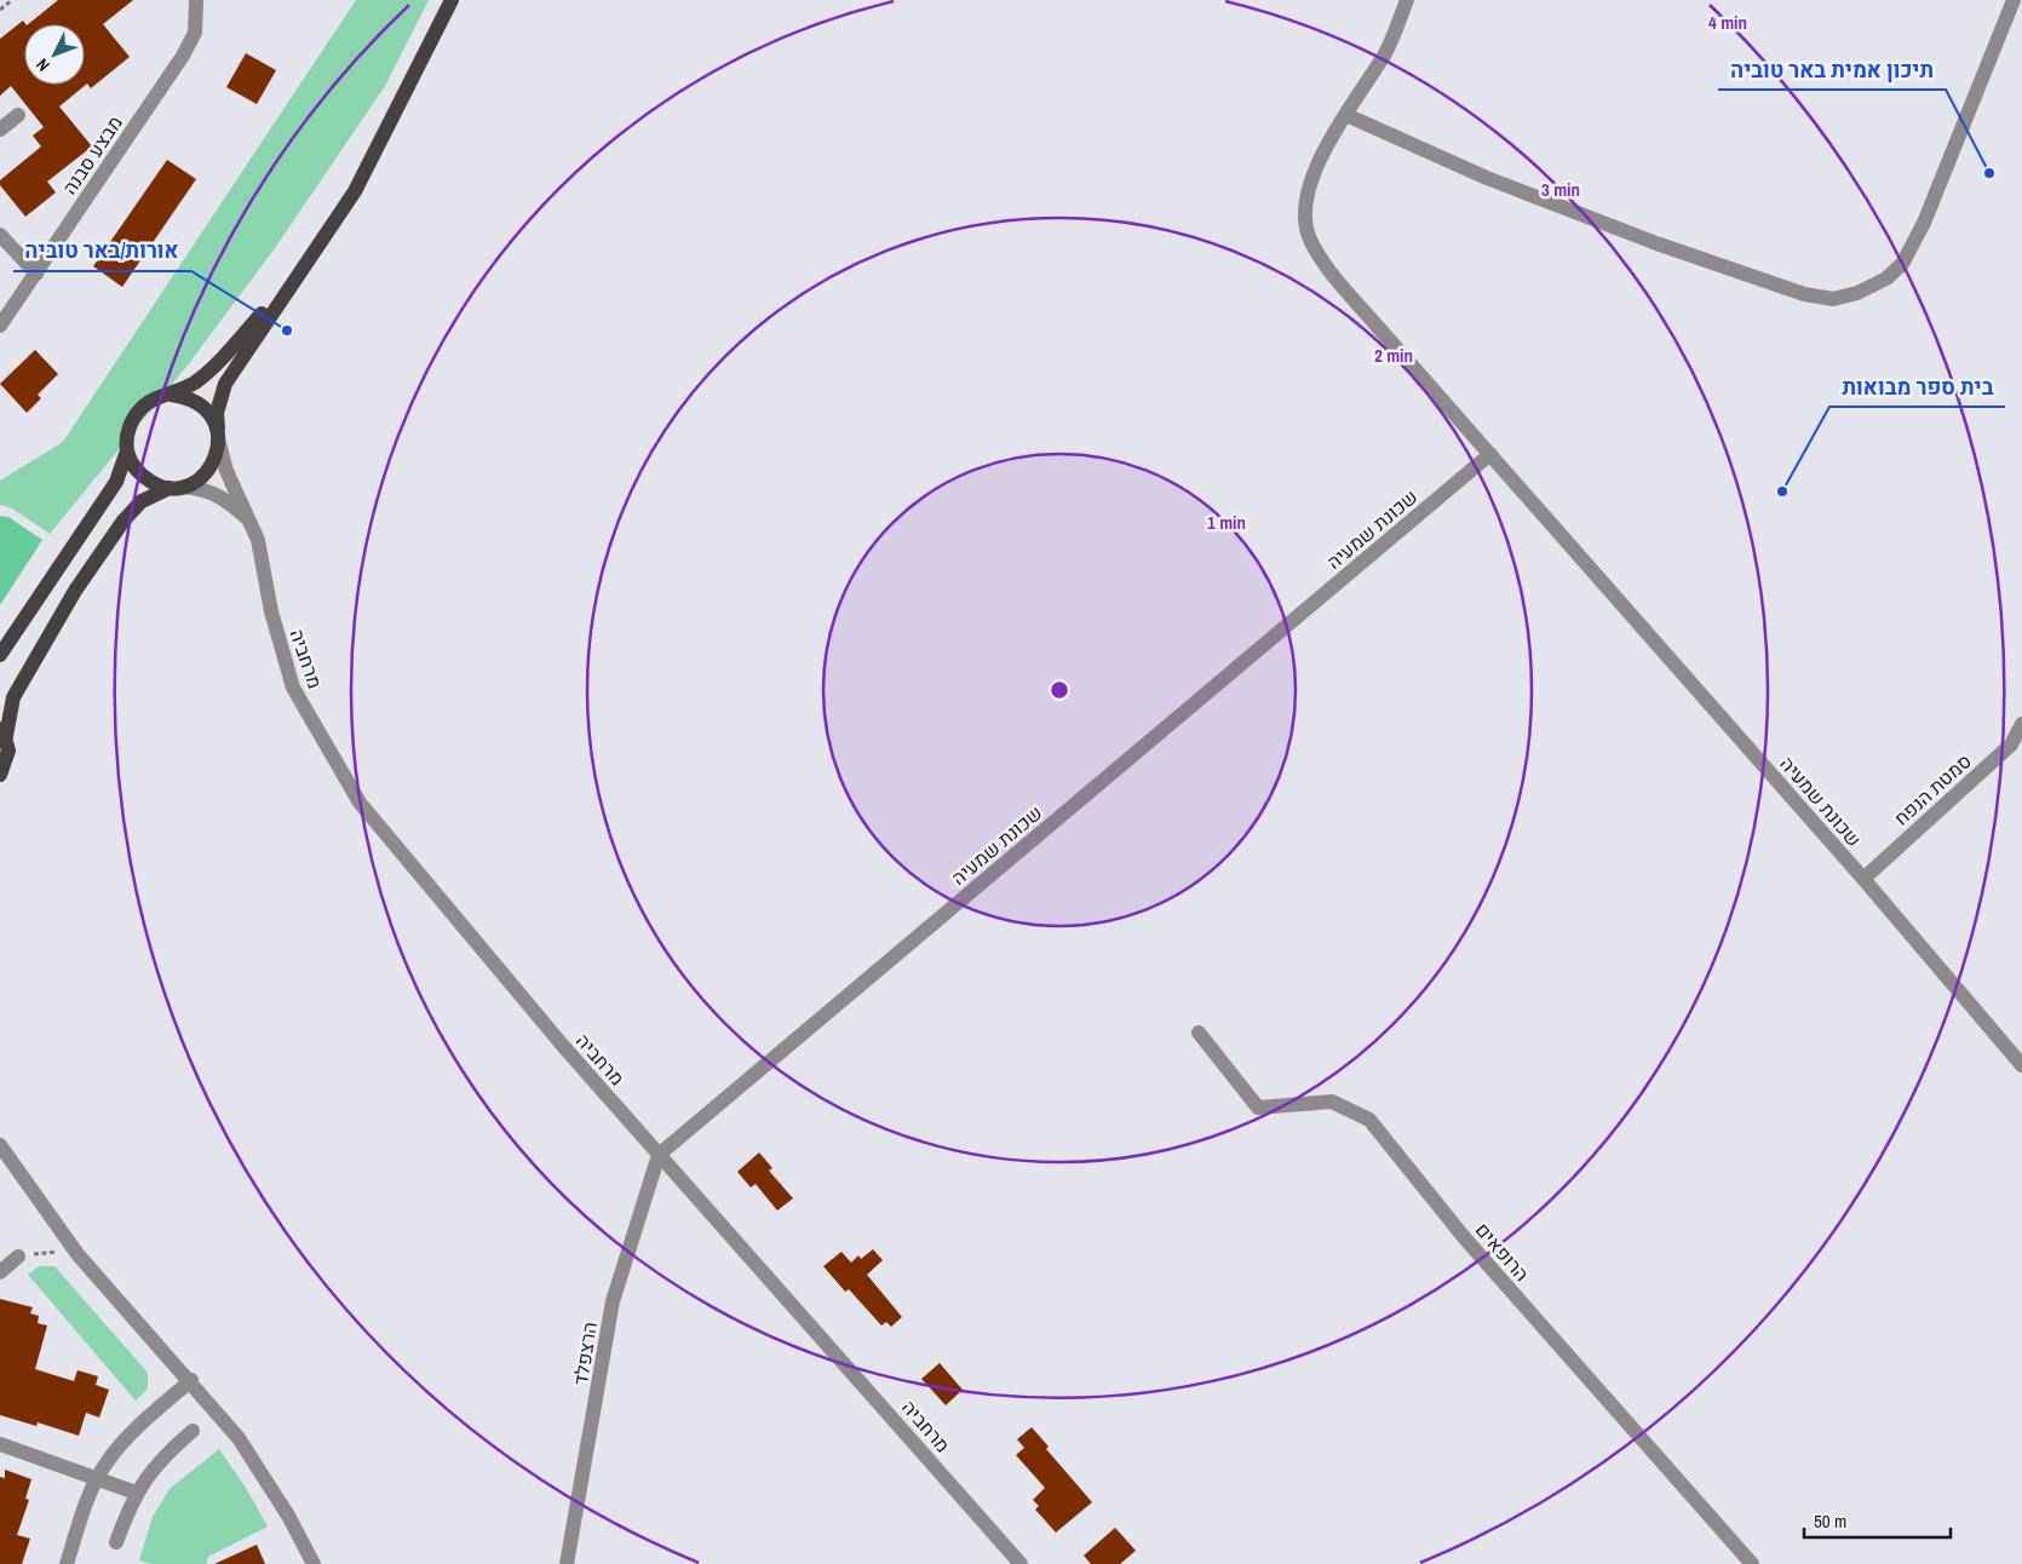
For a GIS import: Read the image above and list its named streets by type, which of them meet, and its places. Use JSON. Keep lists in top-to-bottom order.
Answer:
{
  "streets": {
    "street": [
      "מבצע סבנה",
      "שכונת שמעיה",
      "מרחביה",
      "סמטת הנפח",
      "הרופאים",
      "הרצפלד"
    ]
  },
  "crossings": [
    ["שכונת שמעיה", "מרחביה"],
    ["שכונת שמעיה", "סמטת הנפח"],
    ["שכונת שמעיה", "הרצפלד"],
    ["מרחביה", "הרצפלד"]
  ],
  "places": ["תיכון אמית באר טוביה", "אורות/באר טוביה", "בית ספר מבואות"],
  "scale_bar": "50 m",
  "north": "bottom left",
  "rings": [
    "4 min",
    "3 min",
    "2 min",
    "1 min"
  ]
}
